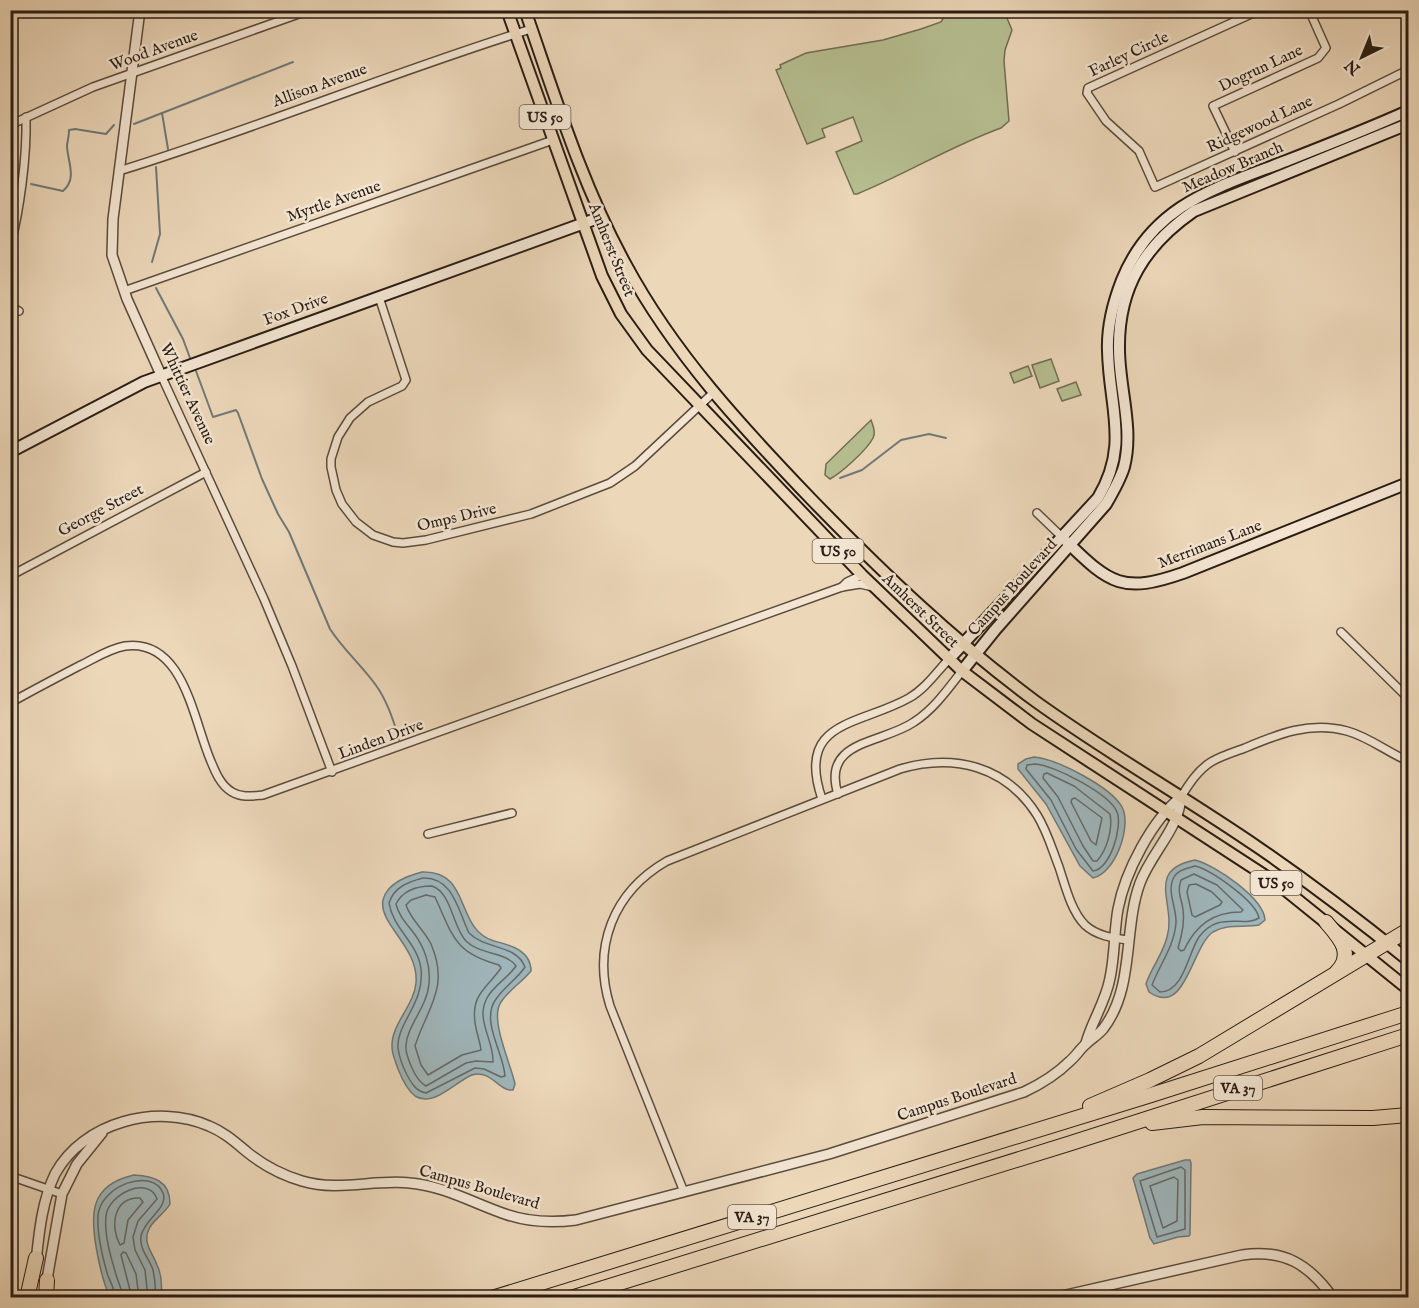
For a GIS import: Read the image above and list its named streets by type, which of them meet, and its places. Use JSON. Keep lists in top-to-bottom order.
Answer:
{
  "streets": {
    "highway": ["VA 37"],
    "main road": [
      "US 50",
      "Meadow Branch",
      "Amherst Street",
      "Fox Drive",
      "Merrimans Lane",
      "Campus Boulevard"
    ],
    "street": [
      "Wood Avenue",
      "Farley Circle",
      "Dogrun Lane",
      "Allison Avenue",
      "Ridgewood Lane",
      "Myrtle Avenue",
      "Whittier Avenue",
      "George Street",
      "Omps Drive",
      "Linden Drive"
    ]
  },
  "crossings": [
    ["Wood Avenue", "Whittier Avenue"],
    ["Farley Circle", "Ridgewood Lane"],
    ["Dogrun Lane", "Ridgewood Lane"],
    ["Allison Avenue", "Amherst Street"],
    ["Allison Avenue", "Whittier Avenue"],
    ["US 50", "Amherst Street"],
    ["Meadow Branch", "Merrimans Lane"],
    ["Meadow Branch", "Campus Boulevard"],
    ["Myrtle Avenue", "Amherst Street"],
    ["Myrtle Avenue", "Whittier Avenue"],
    ["Amherst Street", "Fox Drive"],
    ["Amherst Street", "Omps Drive"],
    ["Amherst Street", "Campus Boulevard"],
    ["Amherst Street", "Linden Drive"],
    ["Fox Drive", "Whittier Avenue"],
    ["Fox Drive", "Omps Drive"],
    ["Whittier Avenue", "George Street"],
    ["Whittier Avenue", "Linden Drive"],
    ["Merrimans Lane", "Campus Boulevard"]
  ],
  "north": "bottom left"
}
